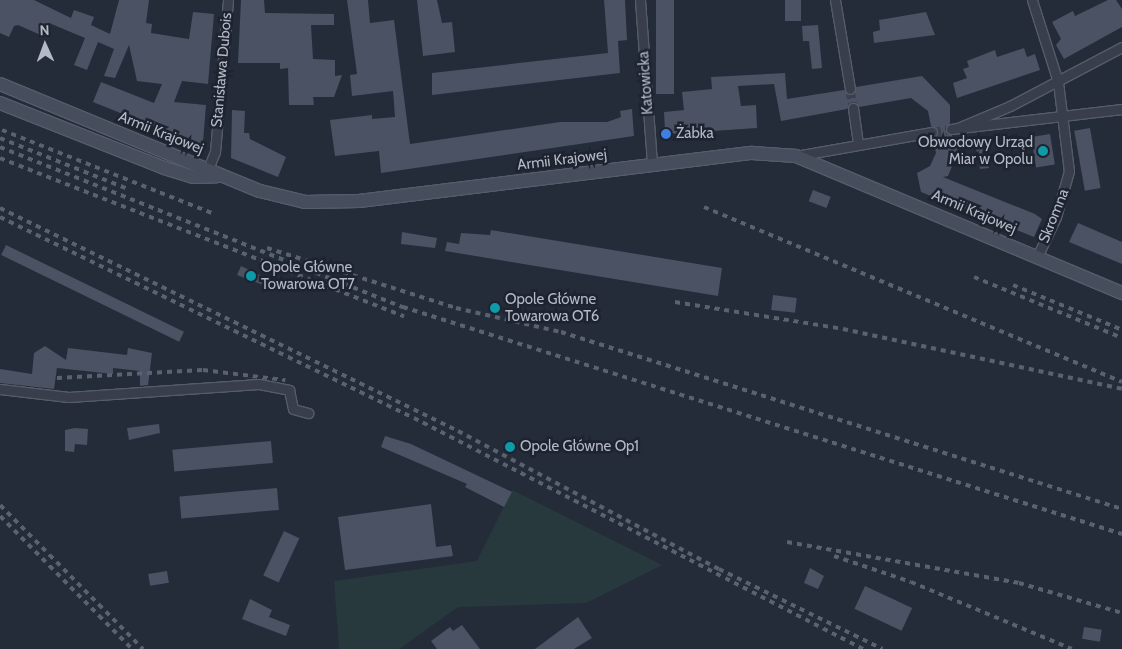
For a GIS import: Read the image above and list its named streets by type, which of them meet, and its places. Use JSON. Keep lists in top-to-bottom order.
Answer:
{
  "streets": {
    "street": [
      "Stanisława Dubois",
      "Katowicka",
      "Armii Krajowej",
      "Skromna"
    ]
  },
  "crossings": [
    ["Stanisława Dubois", "Armii Krajowej"],
    ["Katowicka", "Armii Krajowej"],
    ["Armii Krajowej", "Skromna"]
  ],
  "places": [
    "Żabka",
    "Obwodowy Urząd Miar w Opolu",
    "Opole Główne Towarowa OT7",
    "Opole Główne Towarowa OT6",
    "Opole Główne Op1"
  ],
  "north": "top"
}
